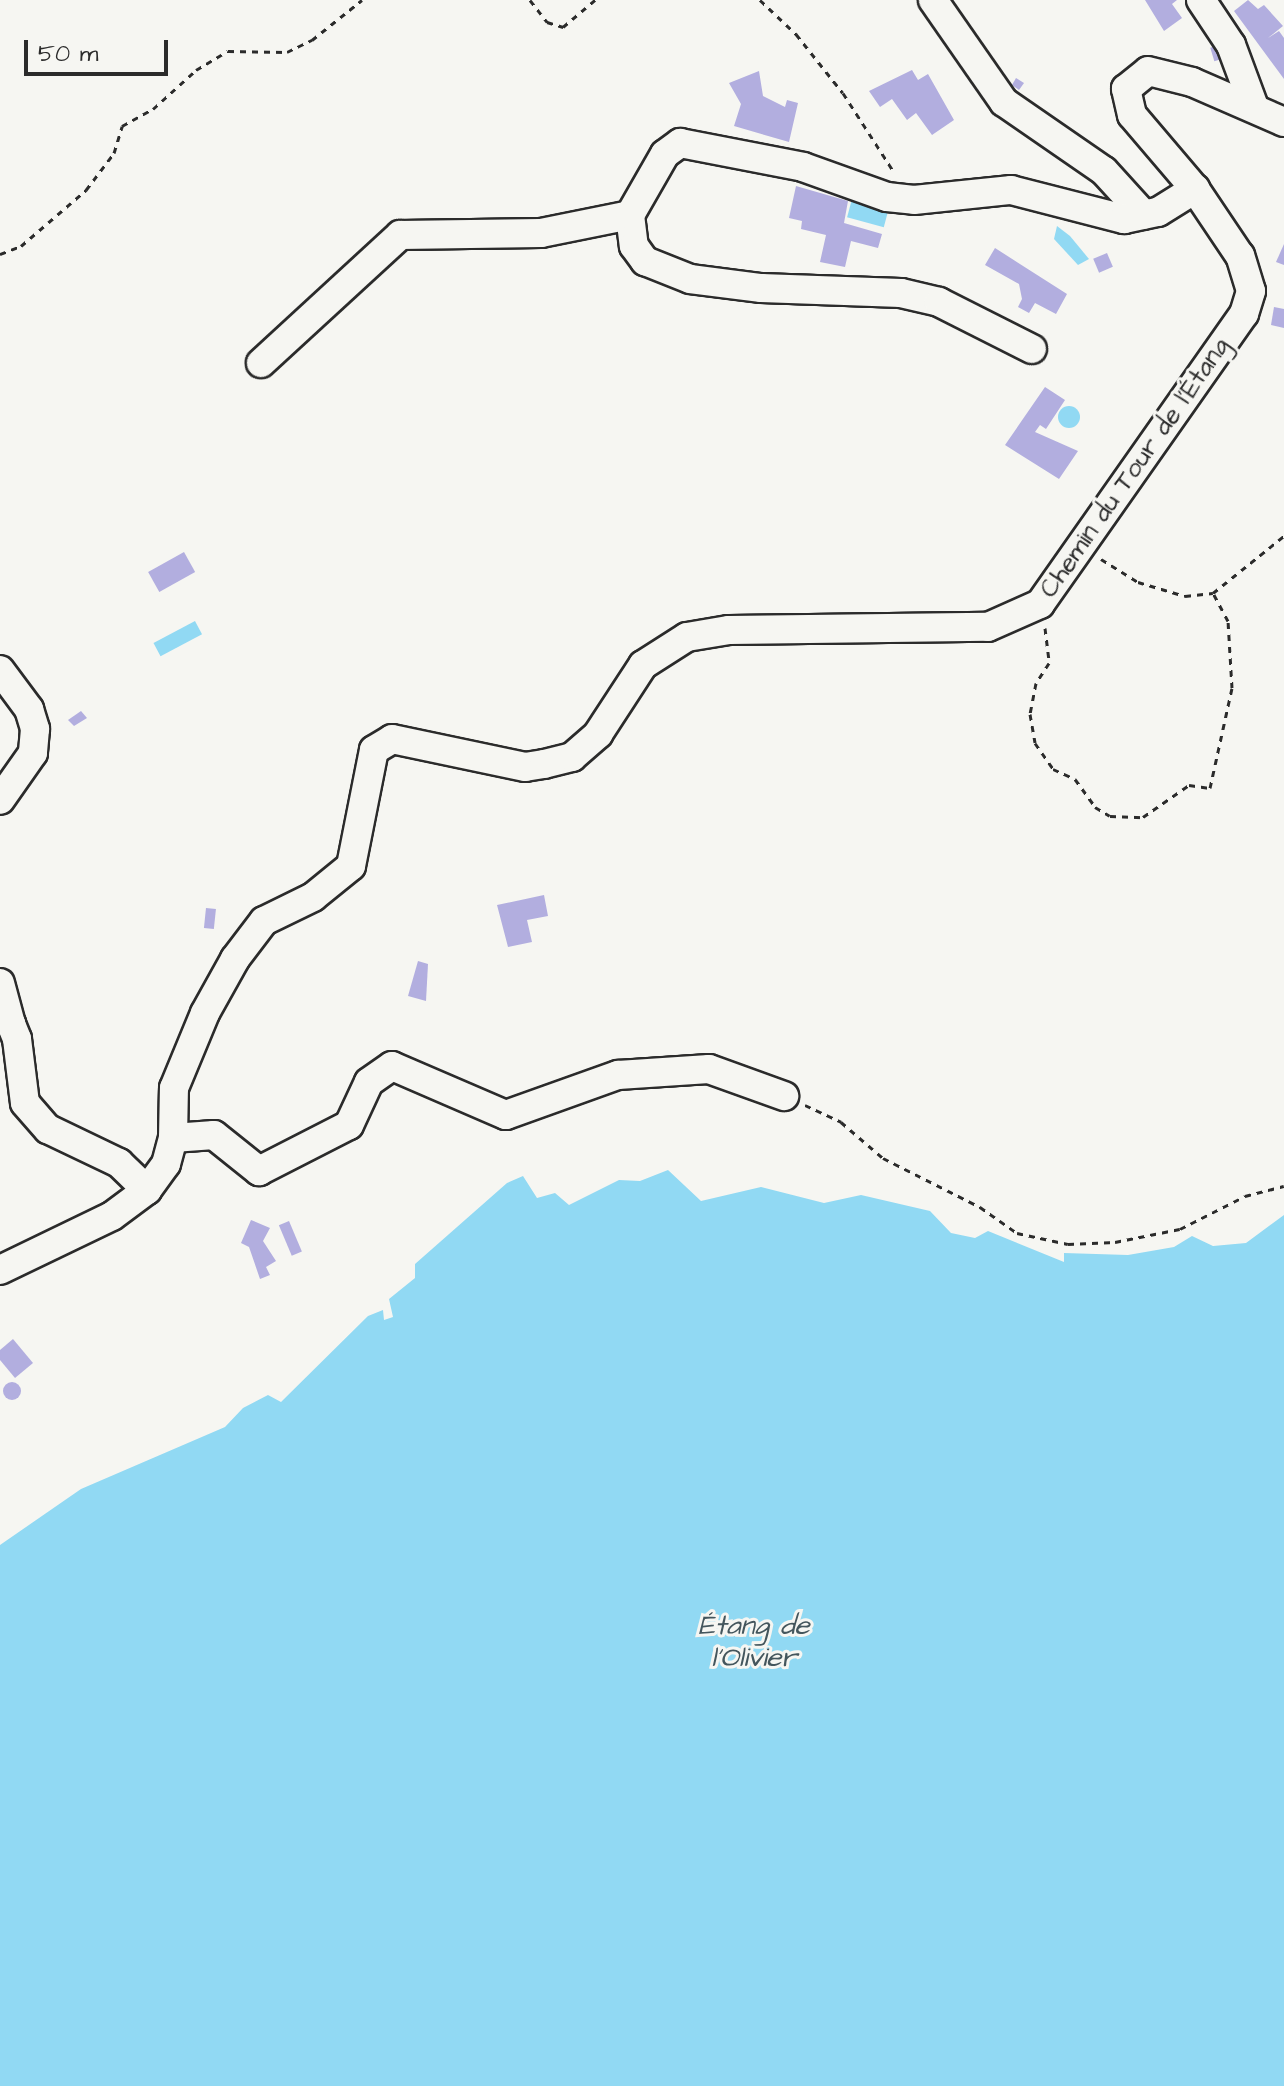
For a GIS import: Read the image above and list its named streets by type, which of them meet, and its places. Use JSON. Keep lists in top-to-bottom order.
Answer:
{
  "streets": {
    "street": ["Chemin du Tour de l'Étang"]
  },
  "water": ["Étang de l'Olivier"],
  "scale_bar": "50 m"
}
